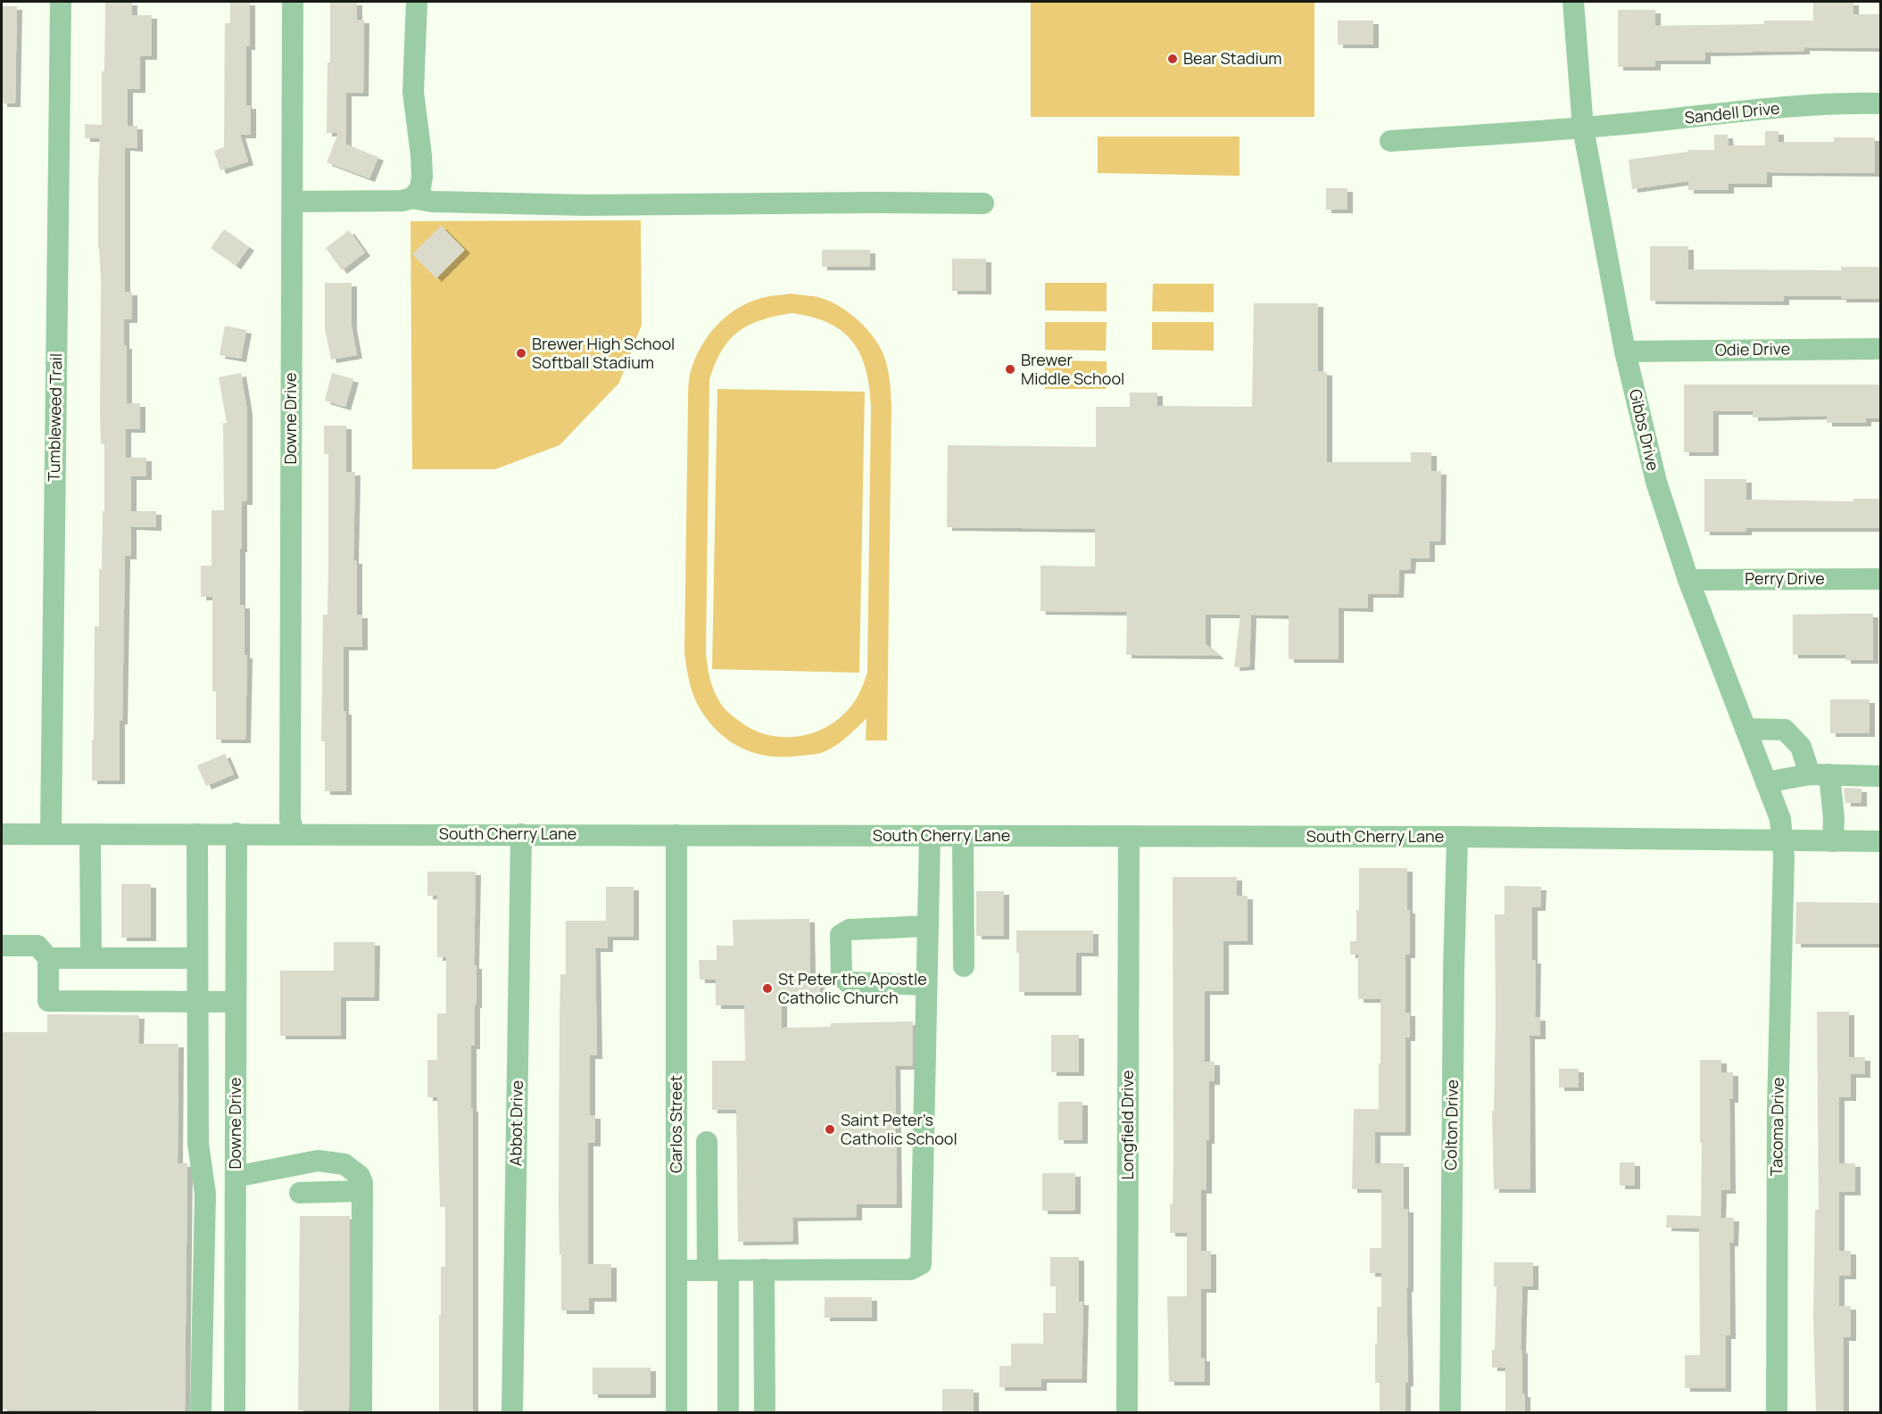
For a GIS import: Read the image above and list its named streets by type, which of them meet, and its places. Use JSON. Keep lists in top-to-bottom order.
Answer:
{
  "streets": {
    "street": [
      "Sandell Drive",
      "Odie Drive",
      "Tumbleweed Trail",
      "Downe Drive",
      "Gibbs Drive",
      "Perry Drive",
      "South Cherry Lane",
      "Abbot Drive",
      "Carlos Street",
      "Longfield Drive",
      "Colton Drive",
      "Tacoma Drive"
    ]
  },
  "crossings": [
    ["Sandell Drive", "Gibbs Drive"],
    ["Odie Drive", "Gibbs Drive"],
    ["Tumbleweed Trail", "South Cherry Lane"],
    ["Downe Drive", "South Cherry Lane"],
    ["Gibbs Drive", "Perry Drive"],
    ["Gibbs Drive", "South Cherry Lane"],
    ["Gibbs Drive", "Tacoma Drive"],
    ["South Cherry Lane", "Abbot Drive"],
    ["South Cherry Lane", "Carlos Street"],
    ["South Cherry Lane", "Longfield Drive"],
    ["South Cherry Lane", "Colton Drive"],
    ["South Cherry Lane", "Tacoma Drive"]
  ],
  "places": [
    "Bear Stadium",
    "Brewer High School Softball Stadium",
    "Brewer Middle School",
    "St Peter the Apostle Catholic Church",
    "Saint Peter's Catholic School"
  ]
}
